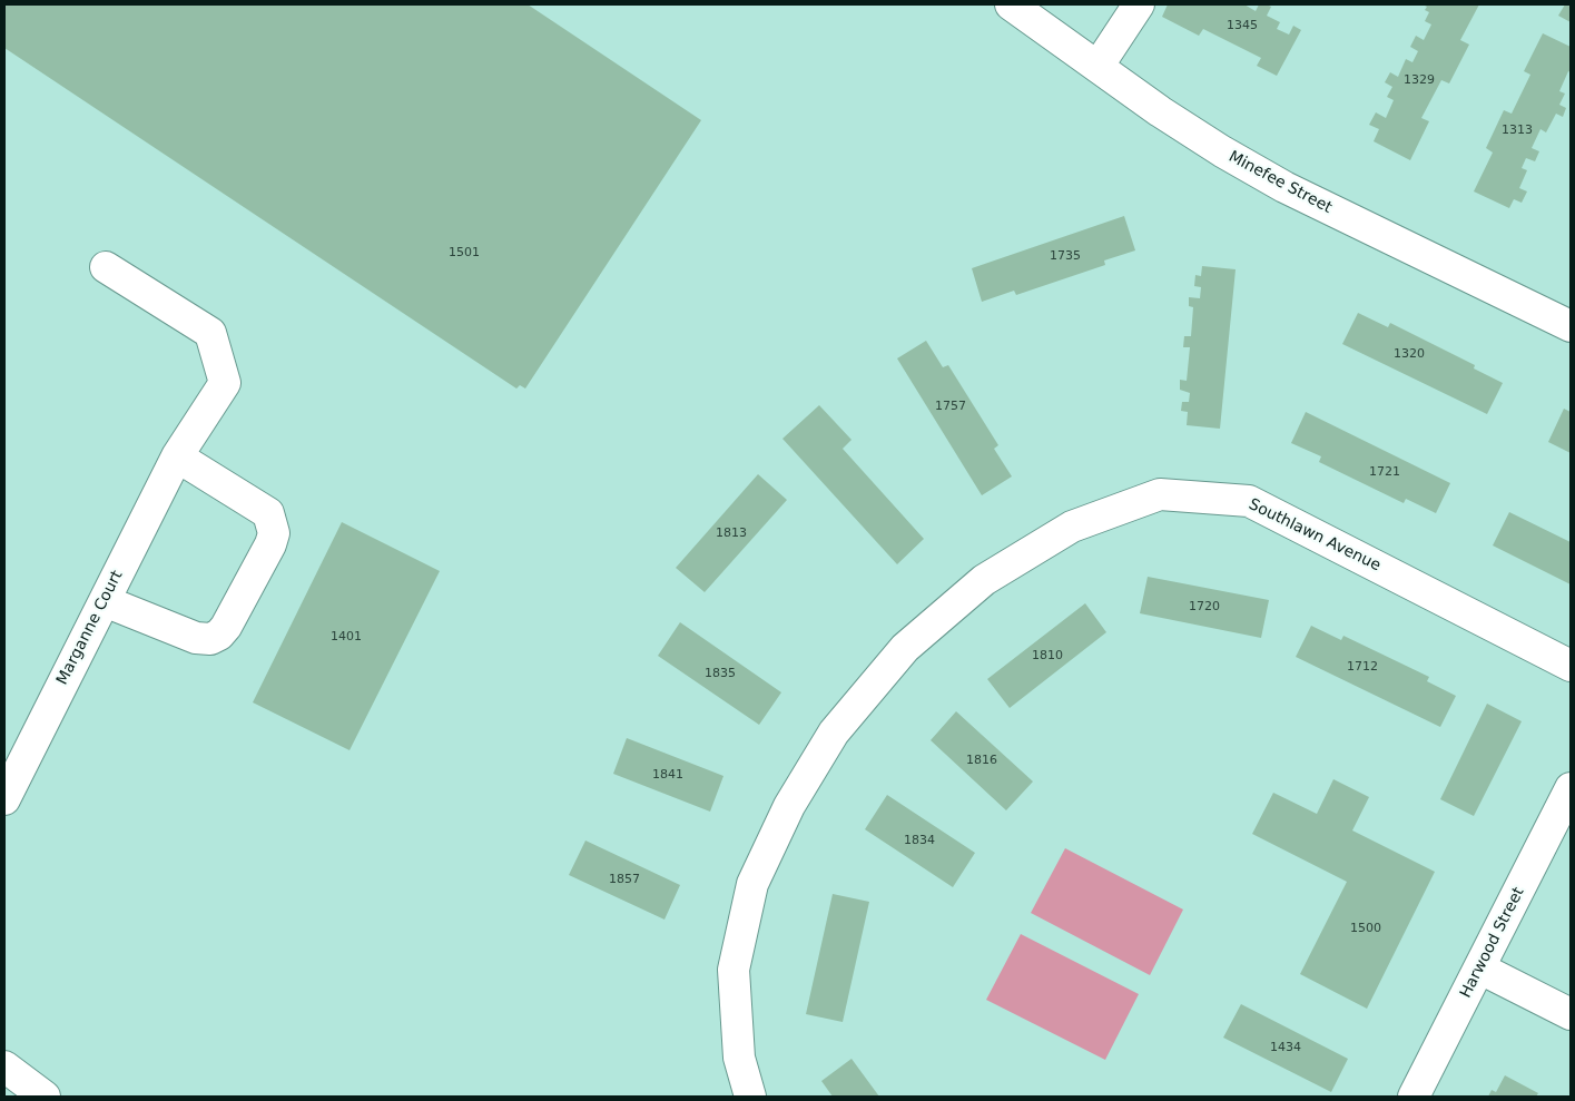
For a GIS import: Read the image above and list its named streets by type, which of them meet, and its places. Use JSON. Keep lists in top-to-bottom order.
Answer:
{
  "streets": {
    "street": [
      "Minefee Street",
      "Southlawn Avenue",
      "Marganne Court",
      "Harwood Street"
    ]
  },
  "house_numbers": [
    "1345",
    "1329",
    "1313",
    "1501",
    "1735",
    "1320",
    "1757",
    "1721",
    "1813",
    "1720",
    "1401",
    "1810",
    "1712",
    "1835",
    "1816",
    "1841",
    "1834",
    "1857",
    "1500",
    "1434"
  ]
}
